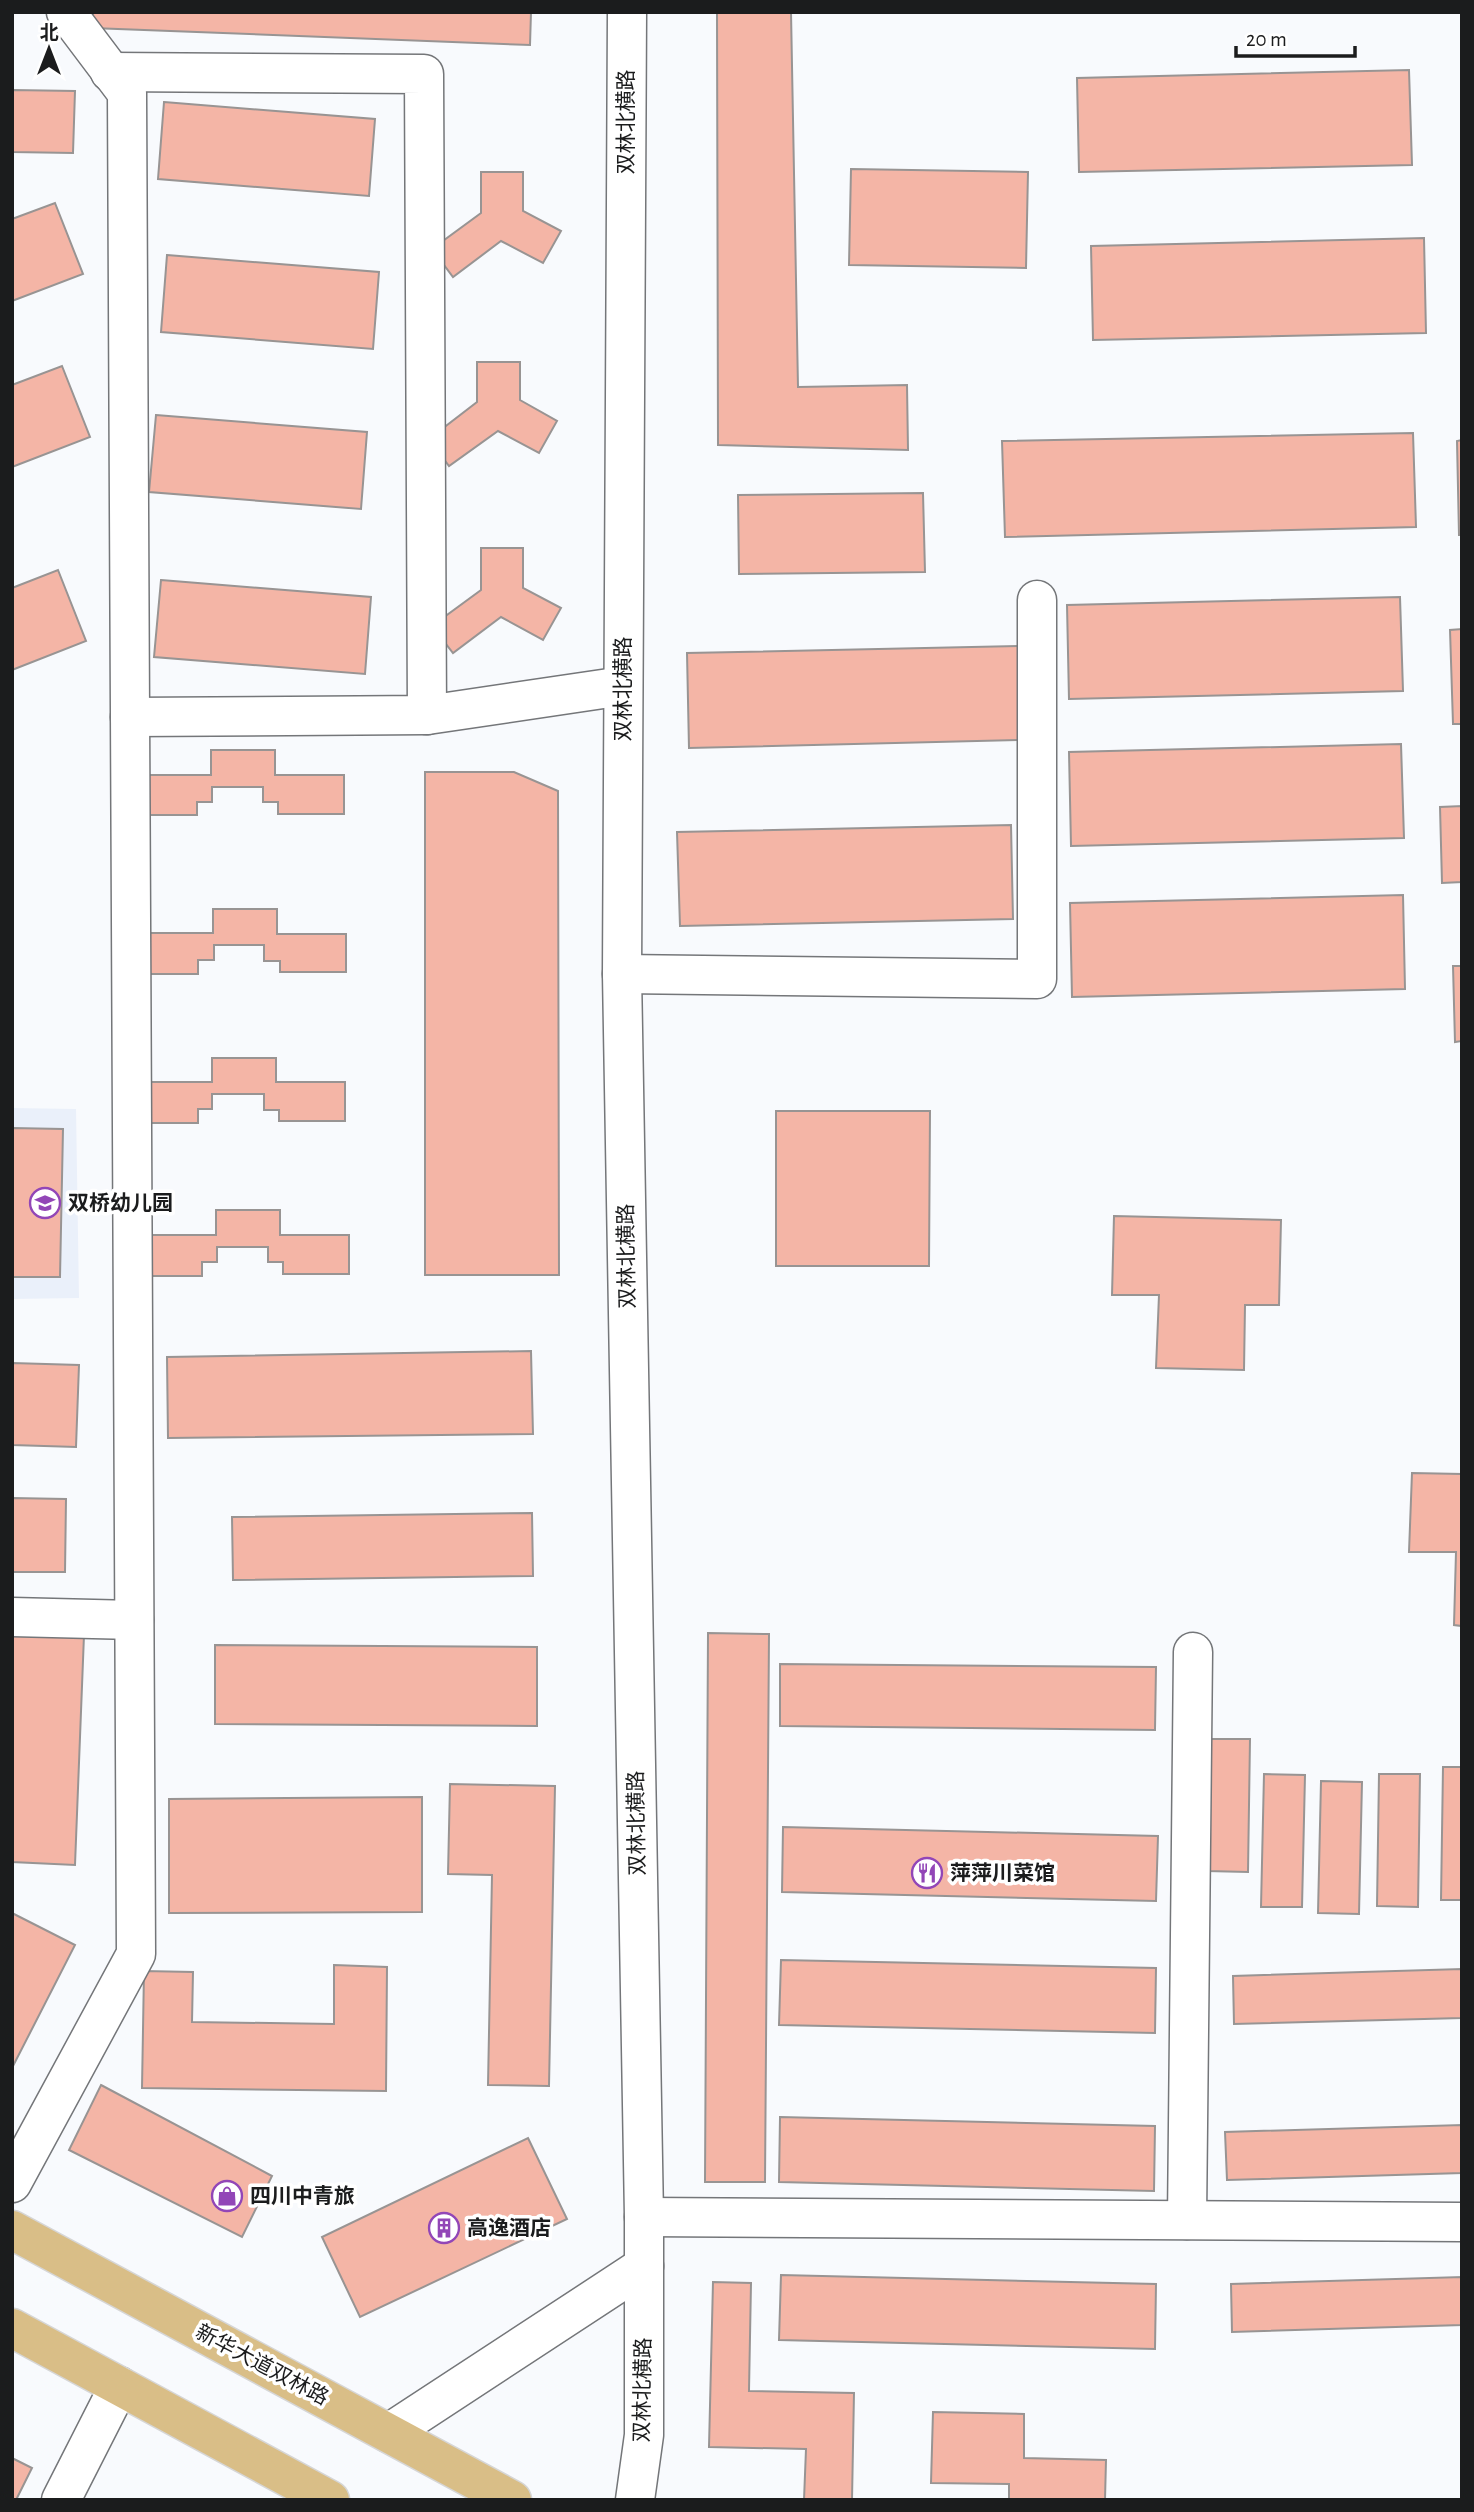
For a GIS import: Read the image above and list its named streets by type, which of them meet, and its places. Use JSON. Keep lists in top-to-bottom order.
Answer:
{
  "streets": {
    "main road": ["新华大道双林路"],
    "street": ["双林北横路"]
  },
  "places": {
    "school or university": ["双桥幼儿园"],
    "restaurant": ["萍萍川菜馆"],
    "shop": ["四川中青旅"],
    "building": ["高逸酒店"]
  },
  "scale_bar": "20 m",
  "north": "top"
}
